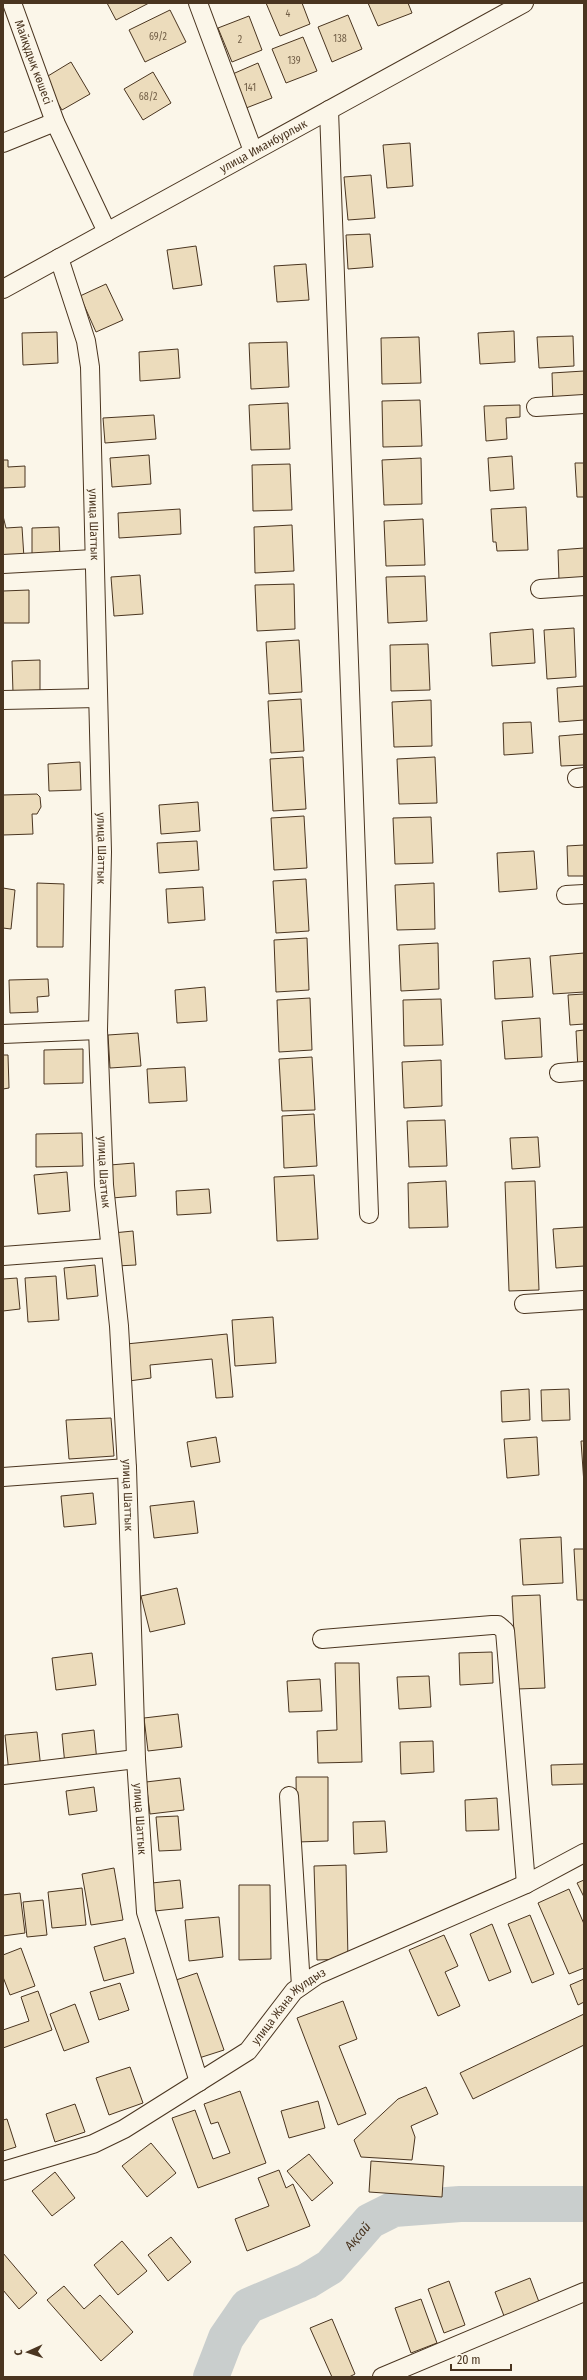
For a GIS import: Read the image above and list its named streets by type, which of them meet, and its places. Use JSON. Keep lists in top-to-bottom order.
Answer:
{
  "streets": {
    "street": [
      "Майқұдық көшесі",
      "улица Иманбурлык",
      "улица Шаттык",
      "улица Жана Жулдыз"
    ]
  },
  "crossings": [
    ["Майқұдық көшесі", "улица Иманбурлык"],
    ["улица Иманбурлык", "улица Шаттык"],
    ["улица Шаттык", "улица Жана Жулдыз"]
  ],
  "water": ["Ақсай"],
  "house_numbers": [
    "4",
    "69/2",
    "138",
    "2",
    "139",
    "141",
    "68/2"
  ],
  "scale_bar": "20 m",
  "north": "left"
}
